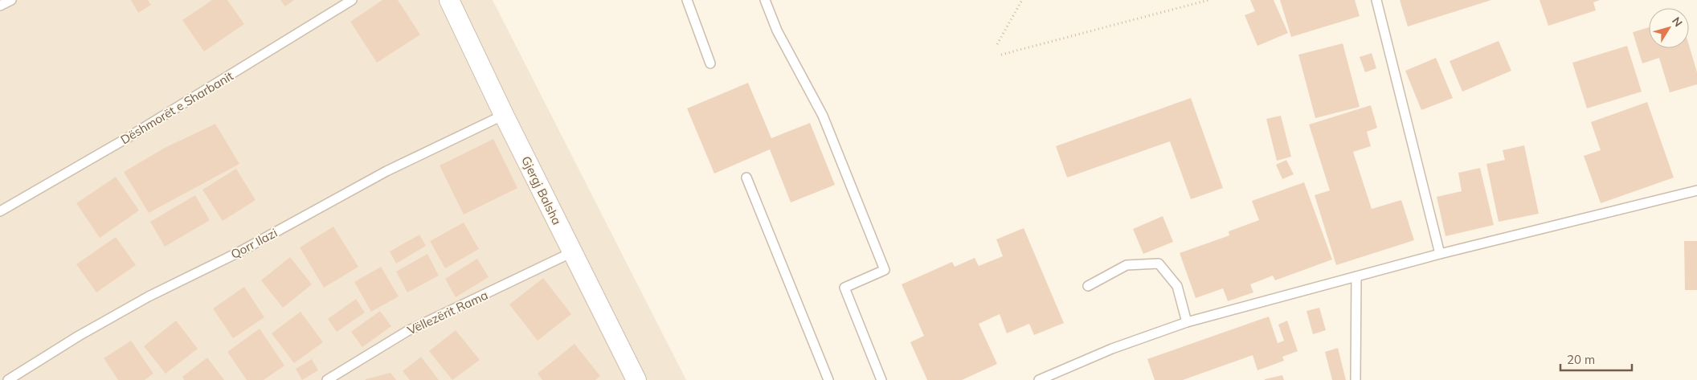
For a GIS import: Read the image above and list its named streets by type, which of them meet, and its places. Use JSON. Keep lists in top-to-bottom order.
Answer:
{
  "streets": {
    "street": ["Gjergj Balsha"],
    "lane": ["Dëshmorët e Sharbanit", "Qorr Ilazi", "Vëllezërit Rama"]
  },
  "crossings": [
    ["Gjergj Balsha", "Qorr Ilazi"],
    ["Gjergj Balsha", "Vëllezërit Rama"]
  ],
  "scale_bar": "20 m",
  "north": "top right"
}
